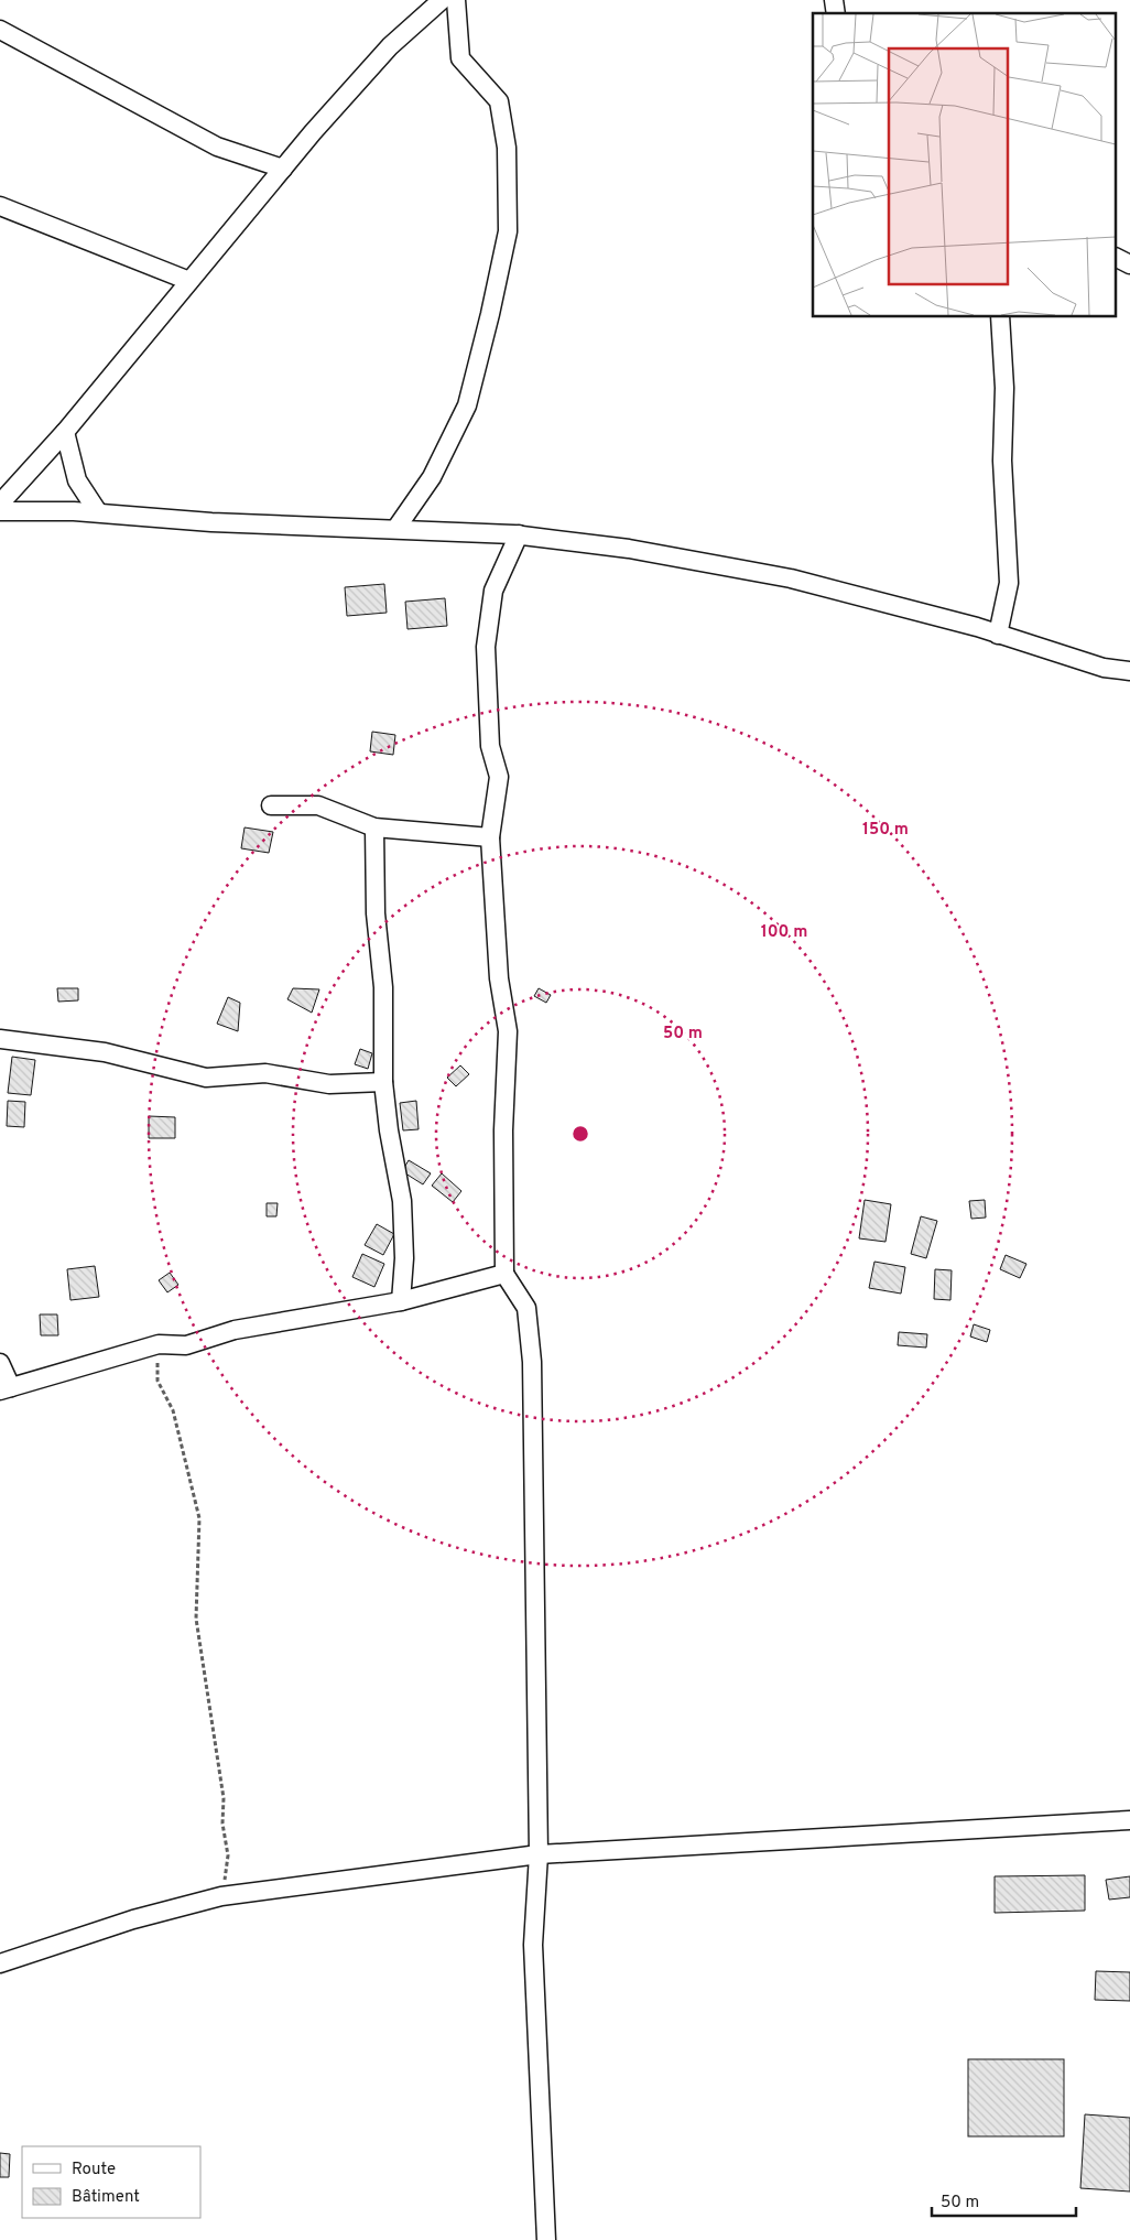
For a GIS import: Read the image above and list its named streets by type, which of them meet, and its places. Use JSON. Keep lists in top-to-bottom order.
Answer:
{
  "legend": ["Route", "Bâtiment"],
  "scale_bar": "50 m",
  "rings": ["150 m", "100 m", "50 m"]
}
